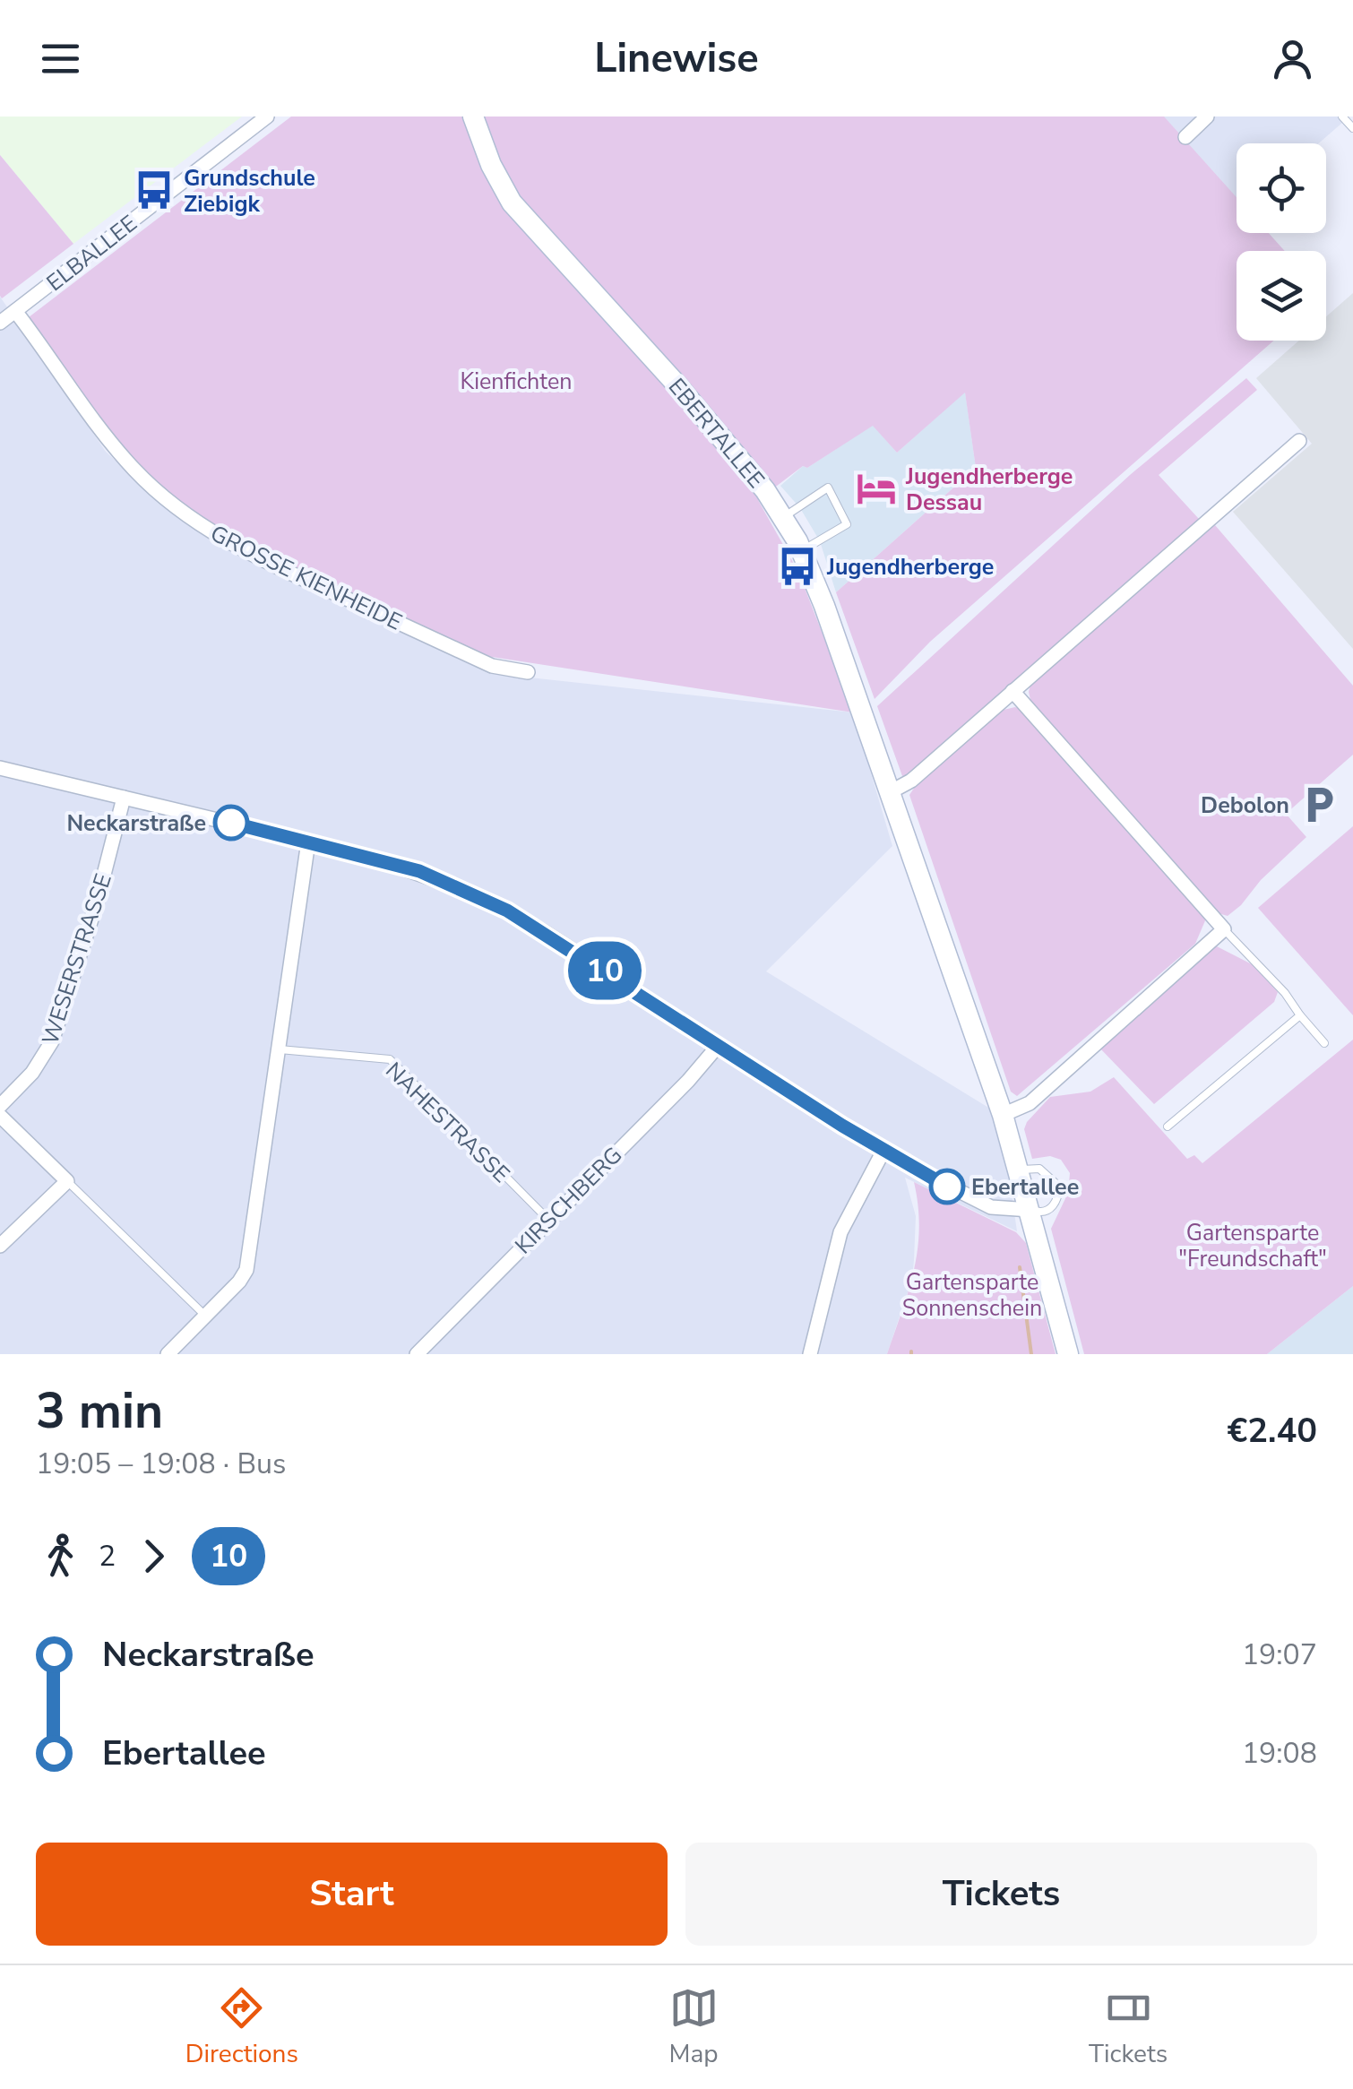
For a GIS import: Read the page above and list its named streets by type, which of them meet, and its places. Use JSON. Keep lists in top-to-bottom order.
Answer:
{
  "streets": {
    "street": [
      "ELBALLEE",
      "EBERTALLEE",
      "GROSSE KIENHEIDE",
      "WESERSTRASSE",
      "KIRSCHBERG"
    ],
    "lane": ["NAHESTRASSE"]
  },
  "crossings": [
    ["ELBALLEE", "GROSSE KIENHEIDE"],
    ["NAHESTRASSE", "KIRSCHBERG"]
  ],
  "parks": ["Kienfichten", "Gartensparte \"Freundschaft\"", "Gartensparte Sonnenschein"],
  "places": {
    "bus stop": ["Grundschule Ziebigk", "Jugendherberge"],
    "hotel": ["Jugendherberge Dessau"],
    "parking": ["Debolon"],
    "other": ["Neckarstraße", "Ebertallee"]
  },
  "lines": ["bus line 10"],
  "page": {
    "header": "Linewise",
    "on_map": "10",
    "heading": ["3 min", "19:05 – 19:08 · Bus", "€2.40"],
    "legs": ["2", "10"],
    "list": [
      {
        "name": "Neckarstraße",
        "value": "19:07"
      },
      {
        "name": "Ebertallee",
        "value": "19:08"
      }
    ],
    "buttons": ["Start", "Tickets"],
    "tabs": ["Directions", "Map", "Tickets"]
  }
}
